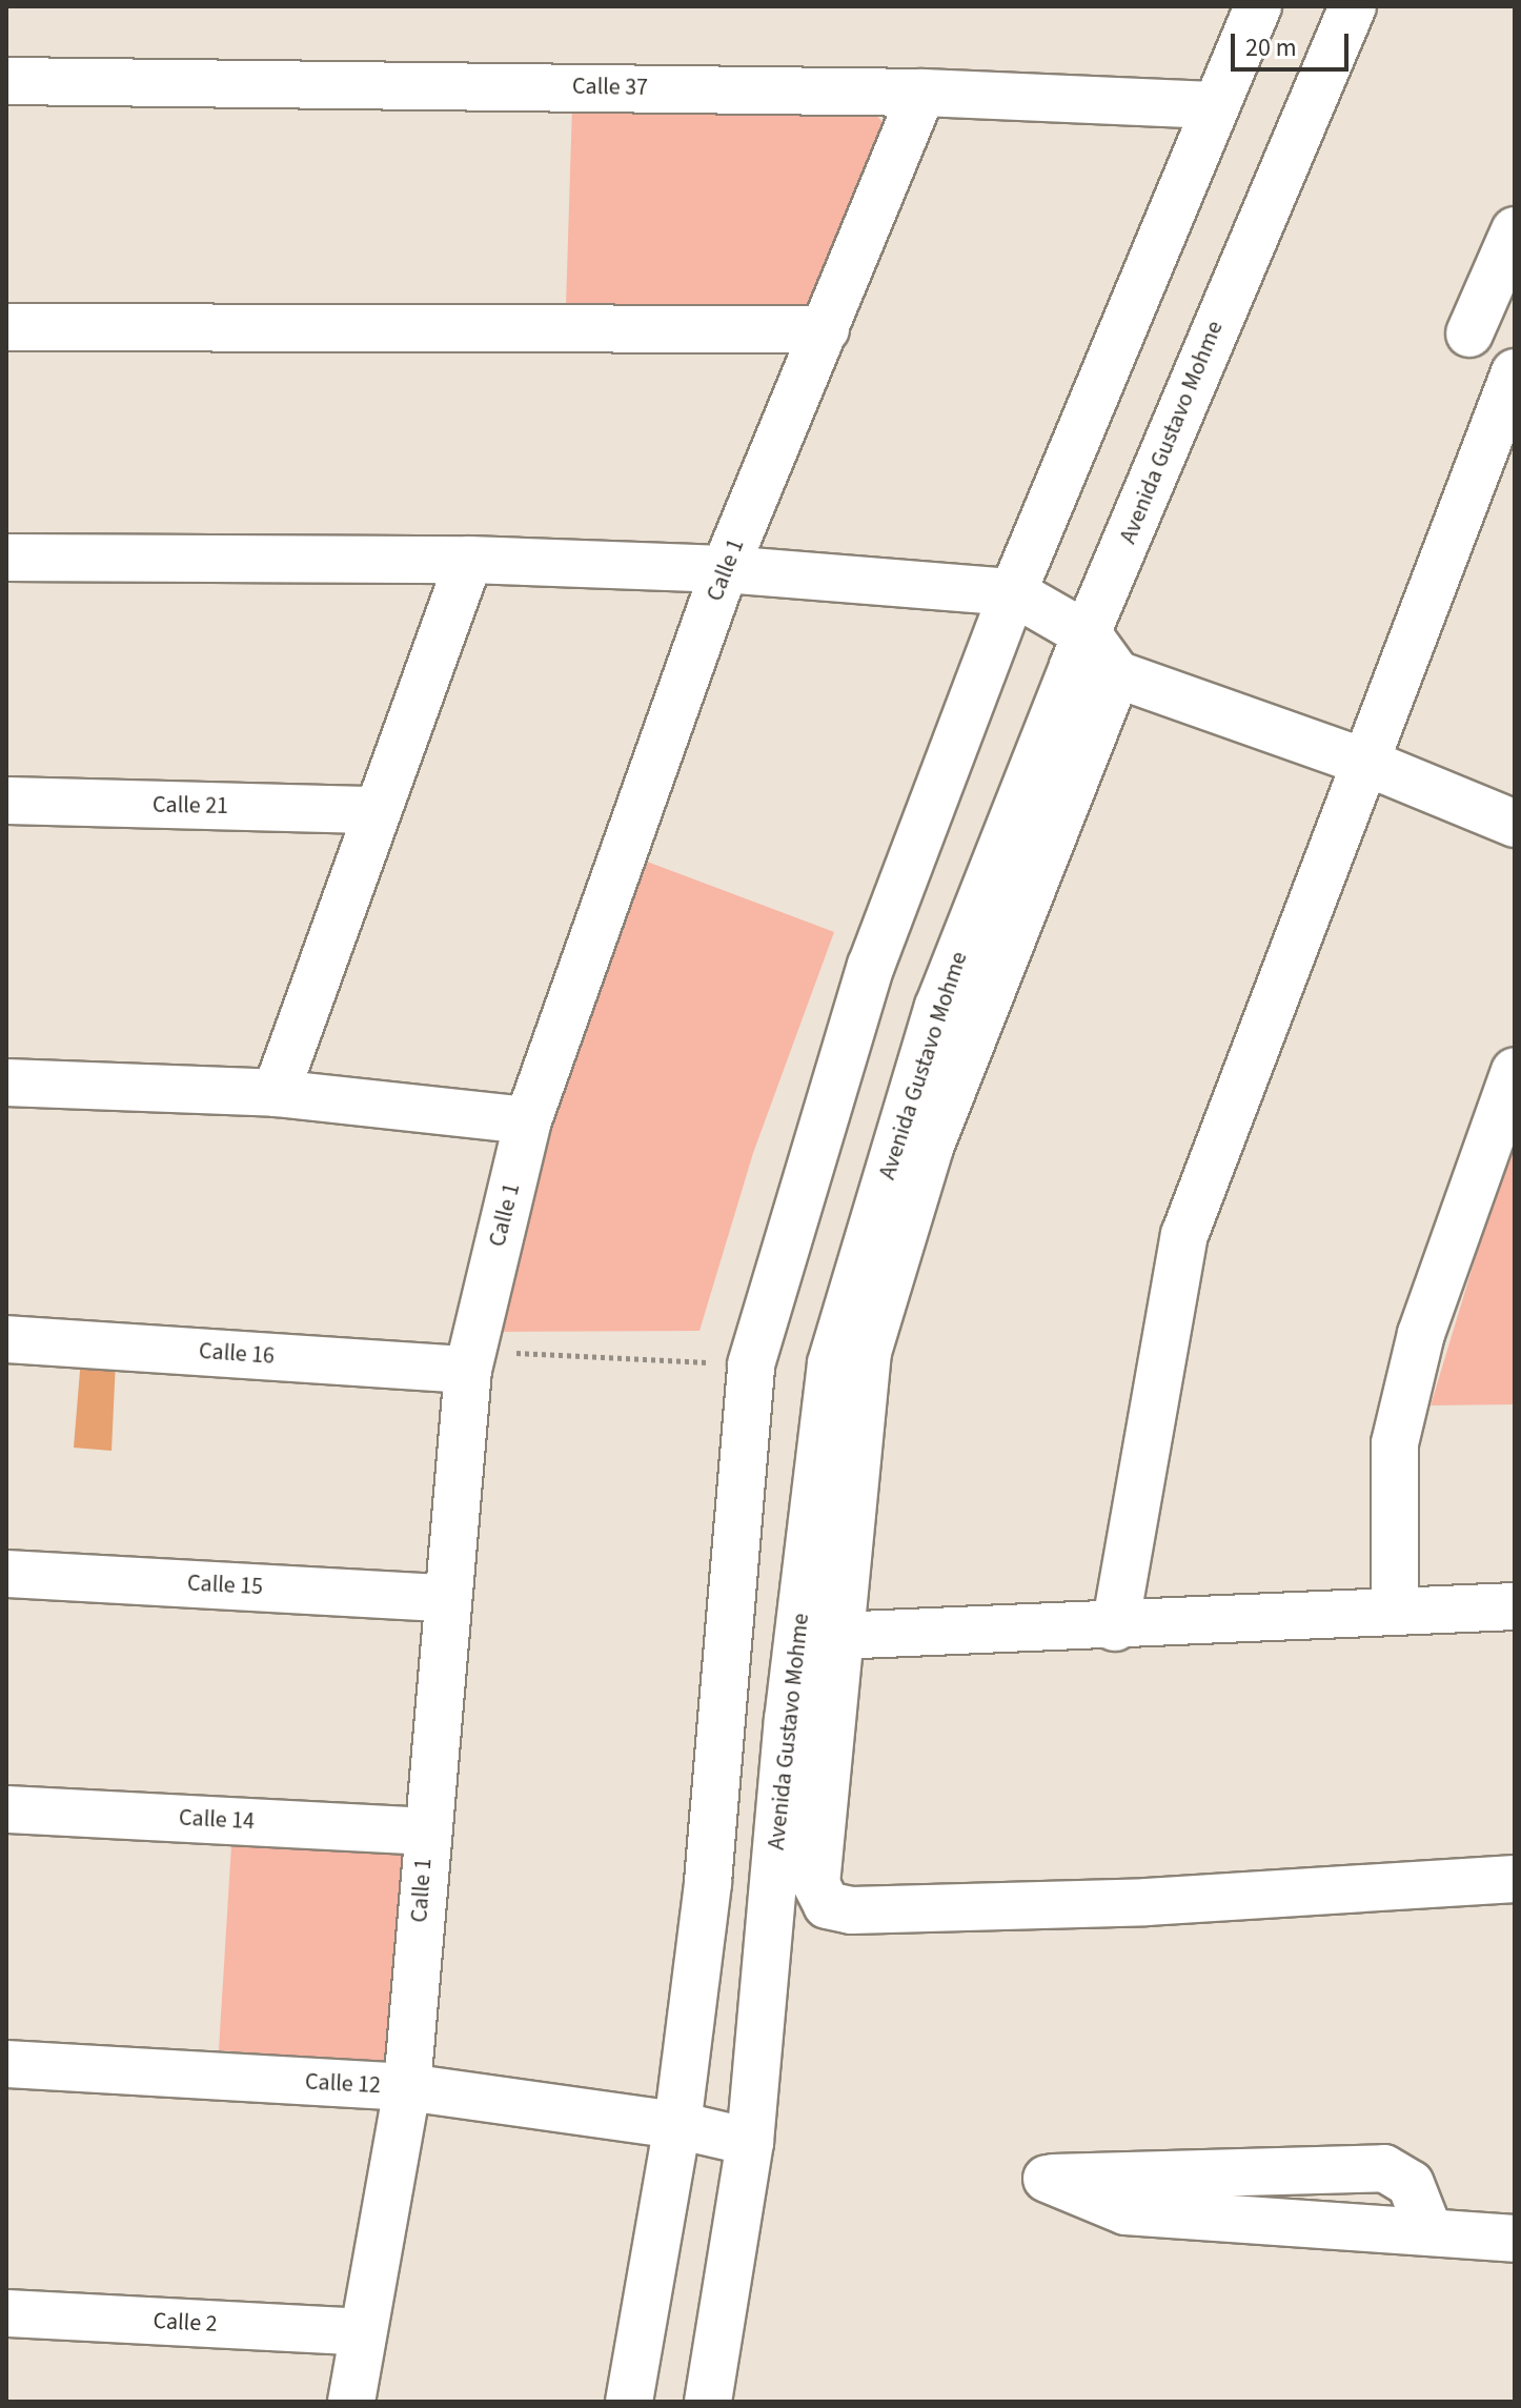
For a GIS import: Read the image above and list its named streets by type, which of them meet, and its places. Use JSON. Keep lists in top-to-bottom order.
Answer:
{
  "streets": {
    "street": [
      "Calle 37",
      "Avenida Gustavo Mohme",
      "Calle 1",
      "Calle 21",
      "Calle 16",
      "Calle 15",
      "Calle 14",
      "Calle 12",
      "Calle 2"
    ]
  },
  "crossings": [
    ["Calle 37", "Calle 1"],
    ["Calle 1", "Calle 16"],
    ["Calle 1", "Calle 15"],
    ["Calle 1", "Calle 14"],
    ["Calle 1", "Calle 12"],
    ["Calle 1", "Calle 2"]
  ],
  "scale_bar": "20 m"
}
